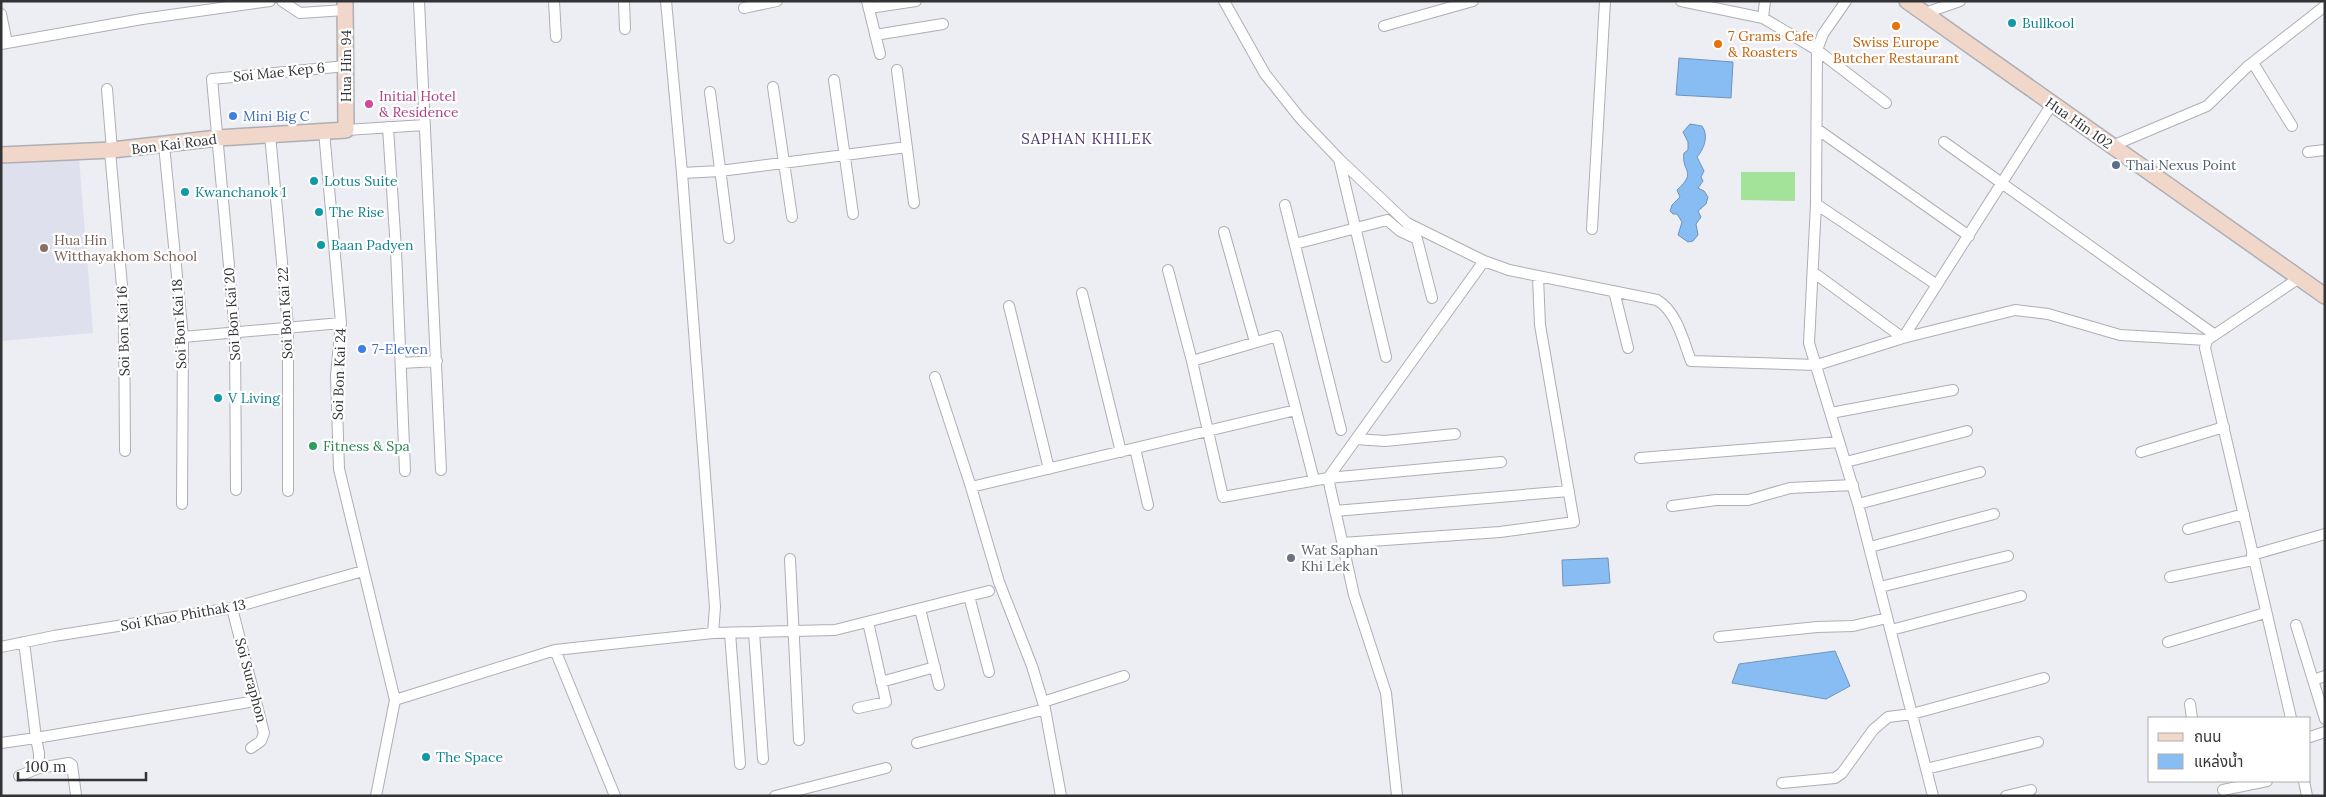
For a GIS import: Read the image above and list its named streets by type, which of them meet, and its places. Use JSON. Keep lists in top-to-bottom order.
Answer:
{
  "streets": {
    "street": [
      "Hua Hin 94",
      "Soi Mae Kep 6",
      "Hua Hin 102",
      "Bon Kai Road",
      "Soi Bon Kai 22",
      "Soi Bon Kai 20",
      "Soi Bon Kai 18",
      "Soi Bon Kai 16",
      "Soi Bon Kai 24",
      "Soi Khao Phithak 13",
      "Soi Suraphon"
    ]
  },
  "crossings": [
    ["Hua Hin 94", "Soi Mae Kep 6"],
    ["Hua Hin 94", "Bon Kai Road"],
    ["Soi Mae Kep 6", "Soi Bon Kai 20"],
    ["Bon Kai Road", "Soi Bon Kai 22"],
    ["Bon Kai Road", "Soi Bon Kai 20"],
    ["Bon Kai Road", "Soi Bon Kai 18"],
    ["Bon Kai Road", "Soi Bon Kai 16"],
    ["Bon Kai Road", "Soi Bon Kai 24"],
    ["Soi Bon Kai 24", "Soi Khao Phithak 13"],
    ["Soi Khao Phithak 13", "Soi Suraphon"]
  ],
  "districts": ["SAPHAN KHILEK"],
  "places": [
    "Bullkool",
    "Swiss Europe Butcher Restaurant",
    "7 Grams Cafe & Roasters",
    "Initial Hotel & Residence",
    "Mini Big C",
    "Thai Nexus Point",
    "Lotus Suite",
    "Kwanchanok 1",
    "The Rise",
    "Baan Padyen",
    "Hua Hin Witthayakhom School",
    "7-Eleven",
    "V Living",
    "Fitness & Spa",
    "Wat Saphan Khi Lek",
    "The Space"
  ],
  "legend": ["ถนน", "แหล่งน้ำ"],
  "scale_bar": "100 m"
}
